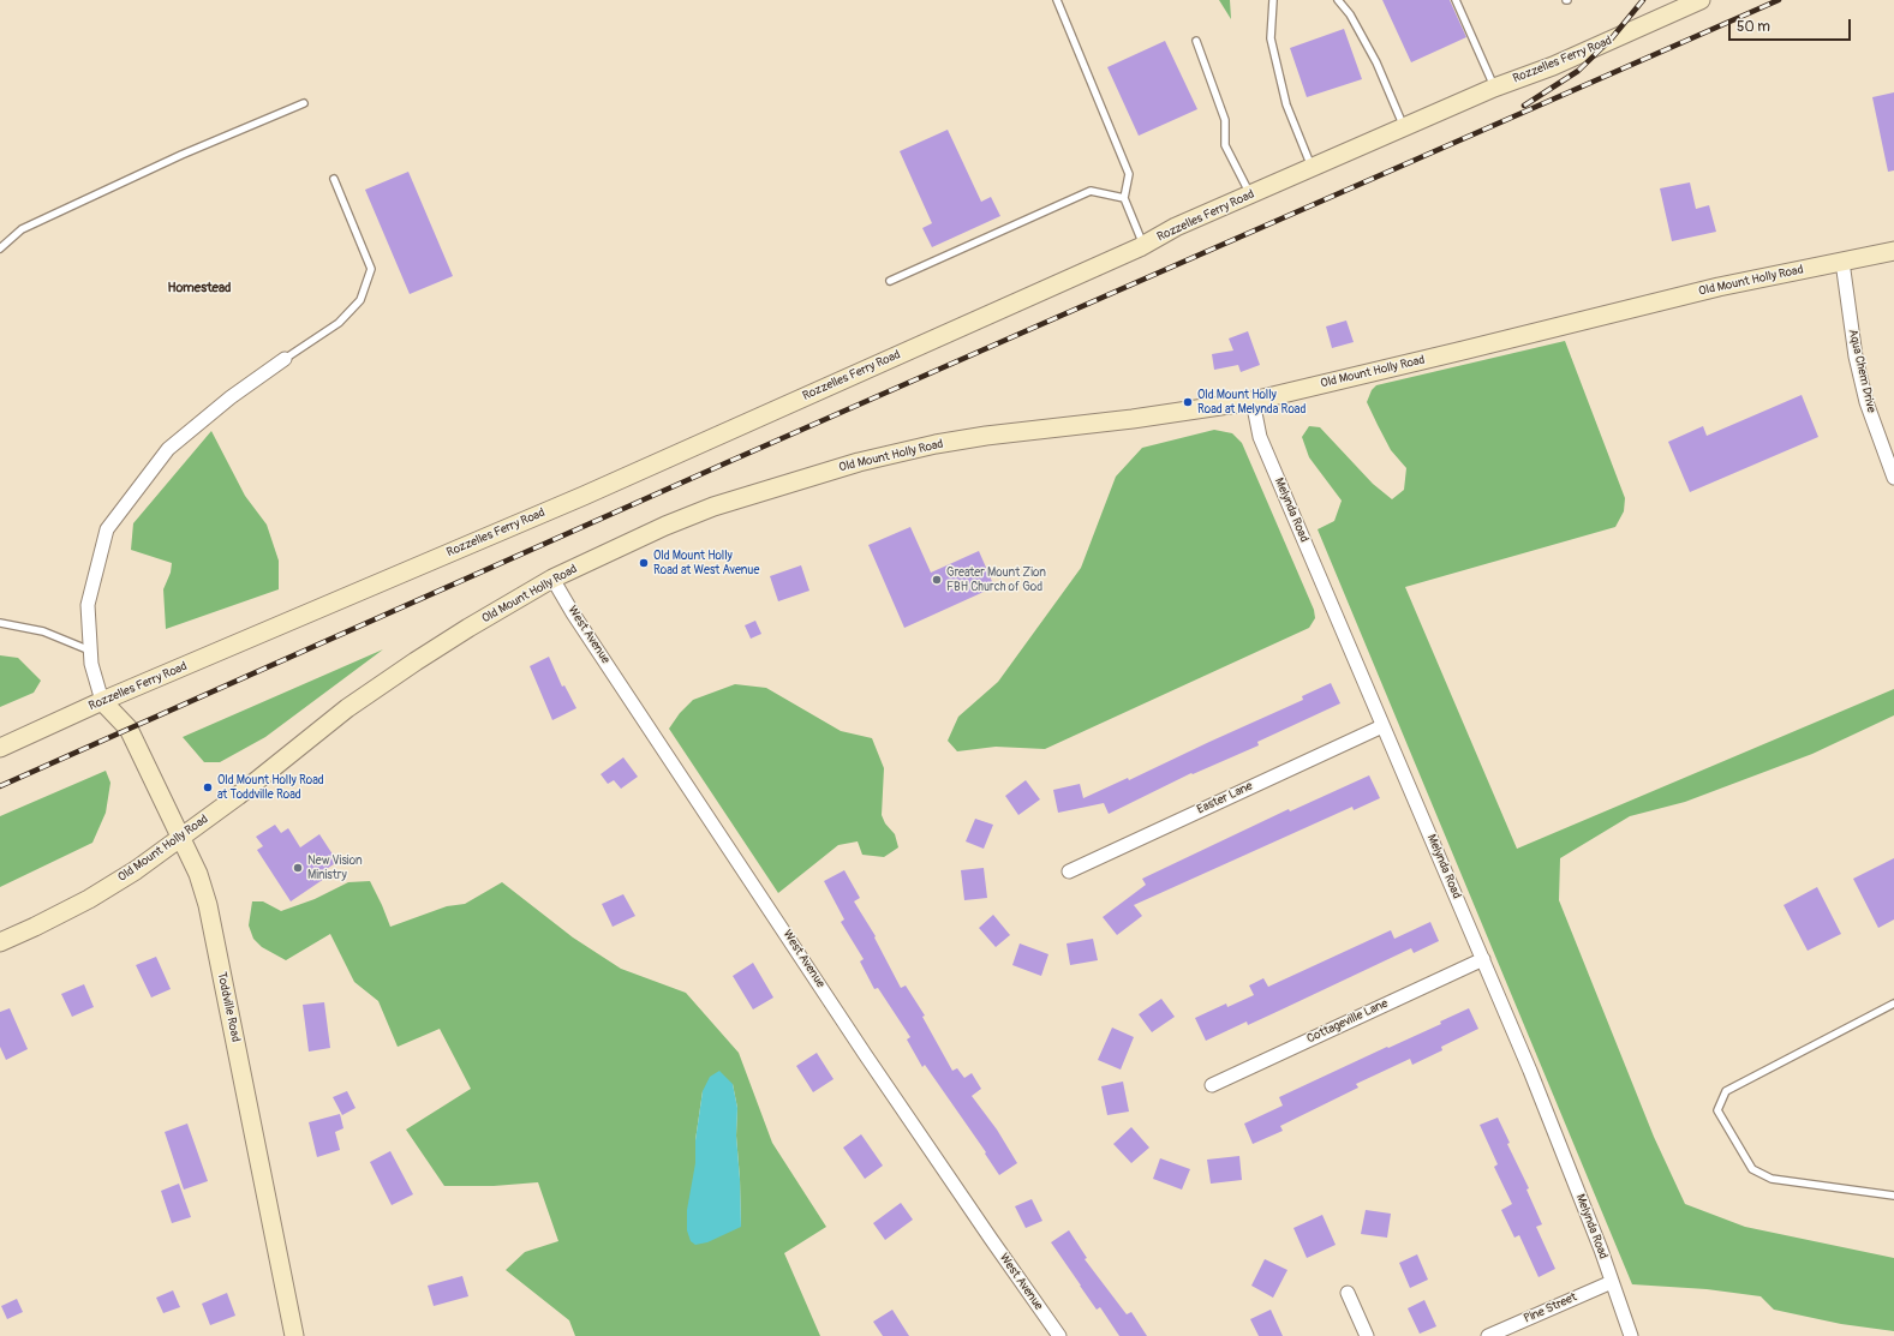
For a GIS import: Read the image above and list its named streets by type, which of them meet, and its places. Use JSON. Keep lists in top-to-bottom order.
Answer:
{
  "streets": {
    "street": [
      "Rozzelles Ferry Road",
      "Old Mount Holly Road",
      "Aqua Chem Drive",
      "Melynda Road",
      "West Avenue",
      "Easter Lane",
      "Toddville Road",
      "Cottageville Lane",
      "Pine Street"
    ]
  },
  "crossings": [
    ["Rozzelles Ferry Road", "Toddville Road"],
    ["Old Mount Holly Road", "Aqua Chem Drive"],
    ["Old Mount Holly Road", "Melynda Road"],
    ["Old Mount Holly Road", "West Avenue"],
    ["Old Mount Holly Road", "Toddville Road"],
    ["Melynda Road", "Easter Lane"],
    ["Melynda Road", "Cottageville Lane"],
    ["Melynda Road", "Pine Street"]
  ],
  "districts": ["Homestead"],
  "places": [
    "Old Mount Holly Road at Melynda Road",
    "Old Mount Holly Road at West Avenue",
    "Greater Mount Zion FBH Church of God",
    "Old Mount Holly Road at Toddville Road",
    "New Vision Ministry"
  ],
  "scale_bar": "50 m"
}
